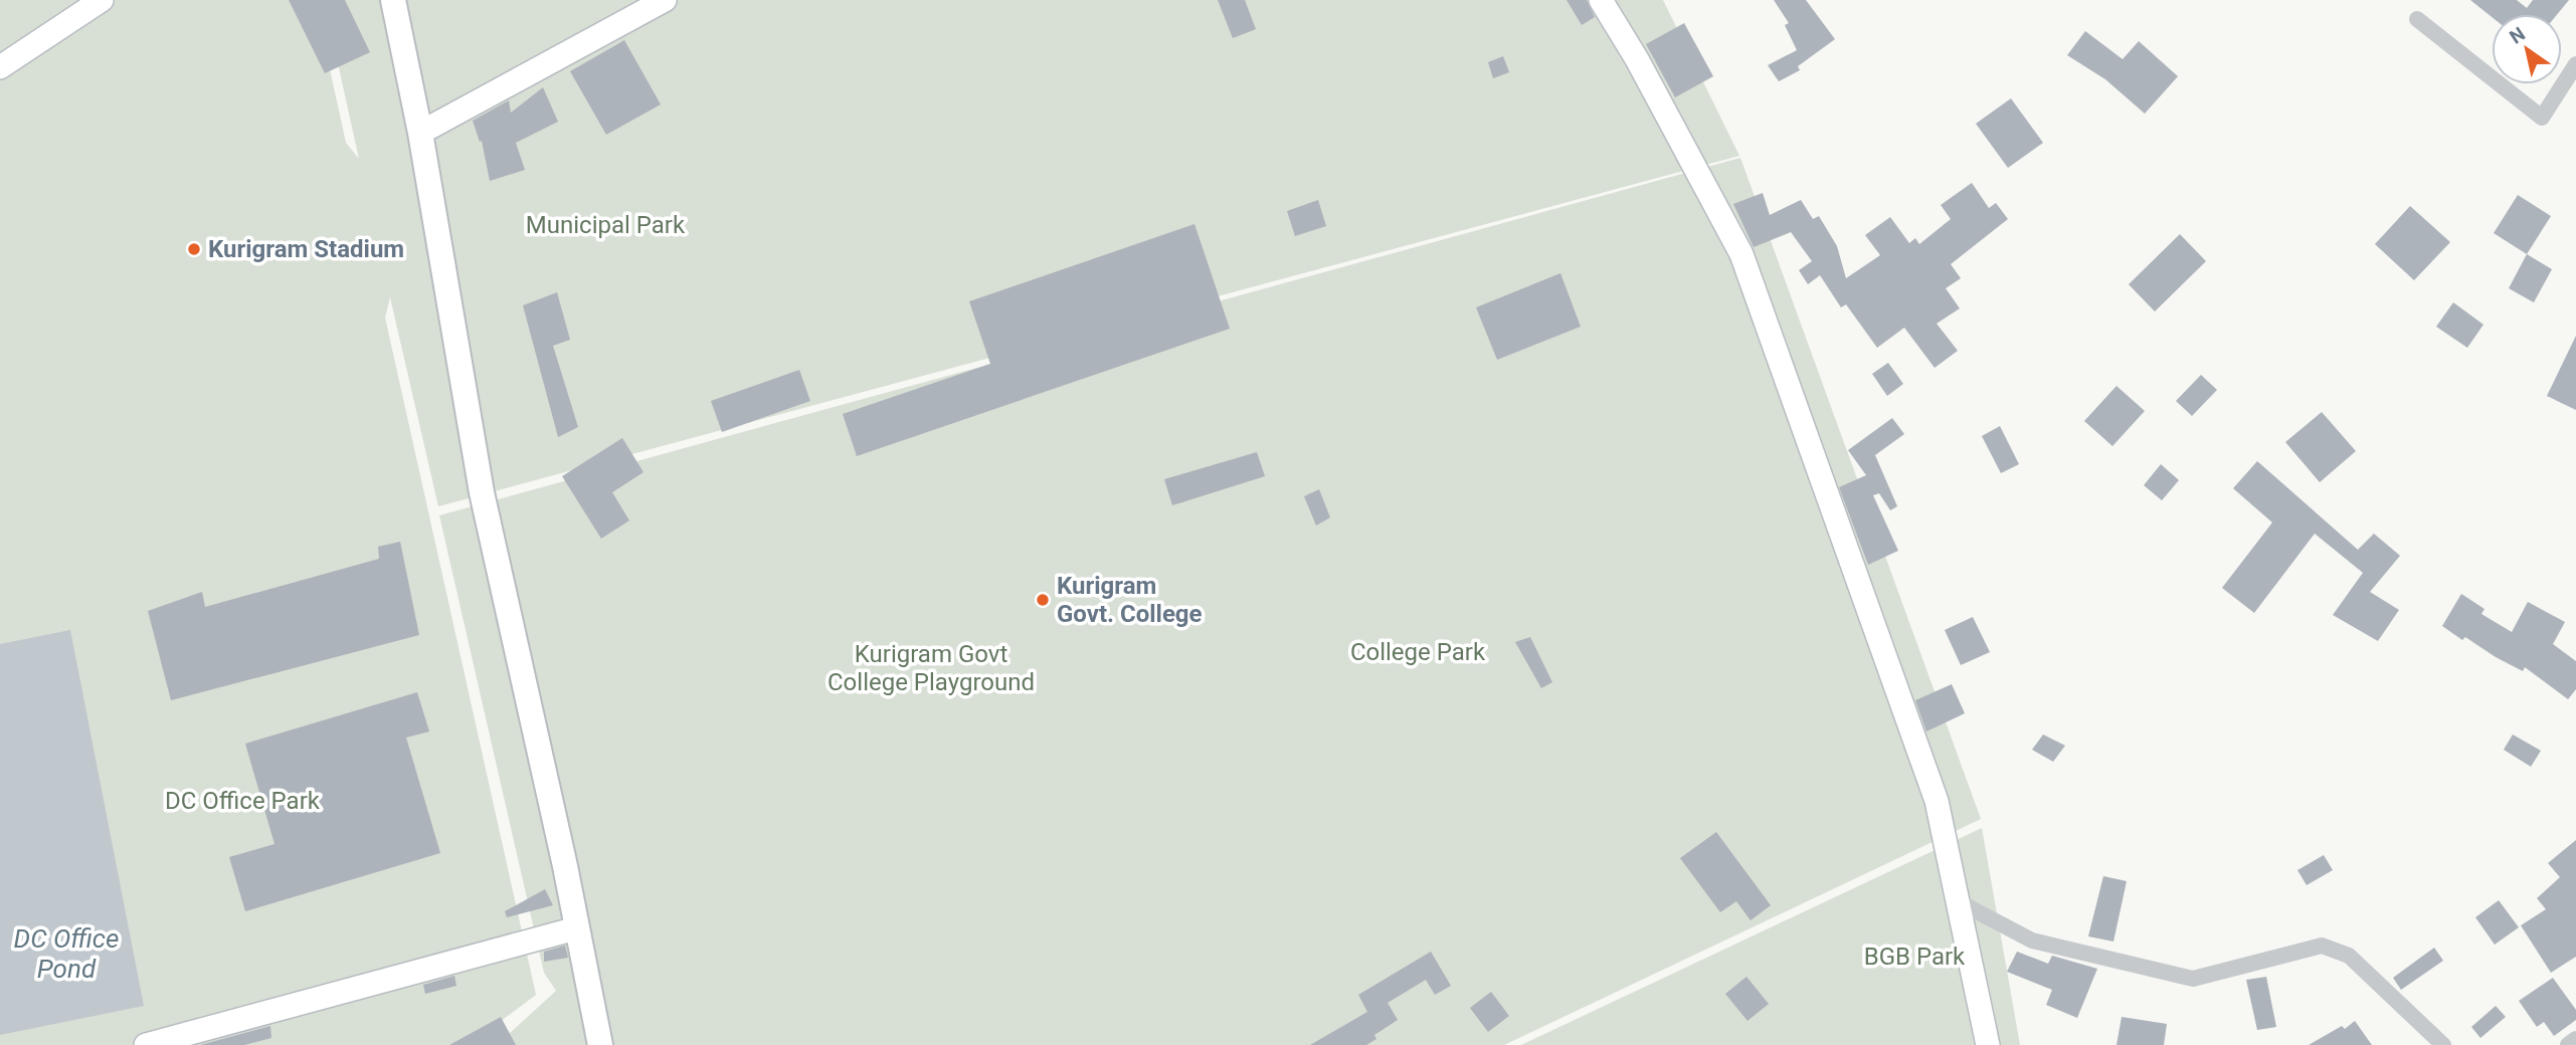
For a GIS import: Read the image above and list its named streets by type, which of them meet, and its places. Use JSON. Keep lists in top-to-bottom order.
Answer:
{
  "water": ["DC Office Pond"],
  "parks": [
    "Municipal Park",
    "College Park",
    "Kurigram Govt College Playground",
    "DC Office Park",
    "BGB Park"
  ],
  "places": ["Kurigram Stadium", "Kurigram Govt. College"],
  "north": "top left"
}
